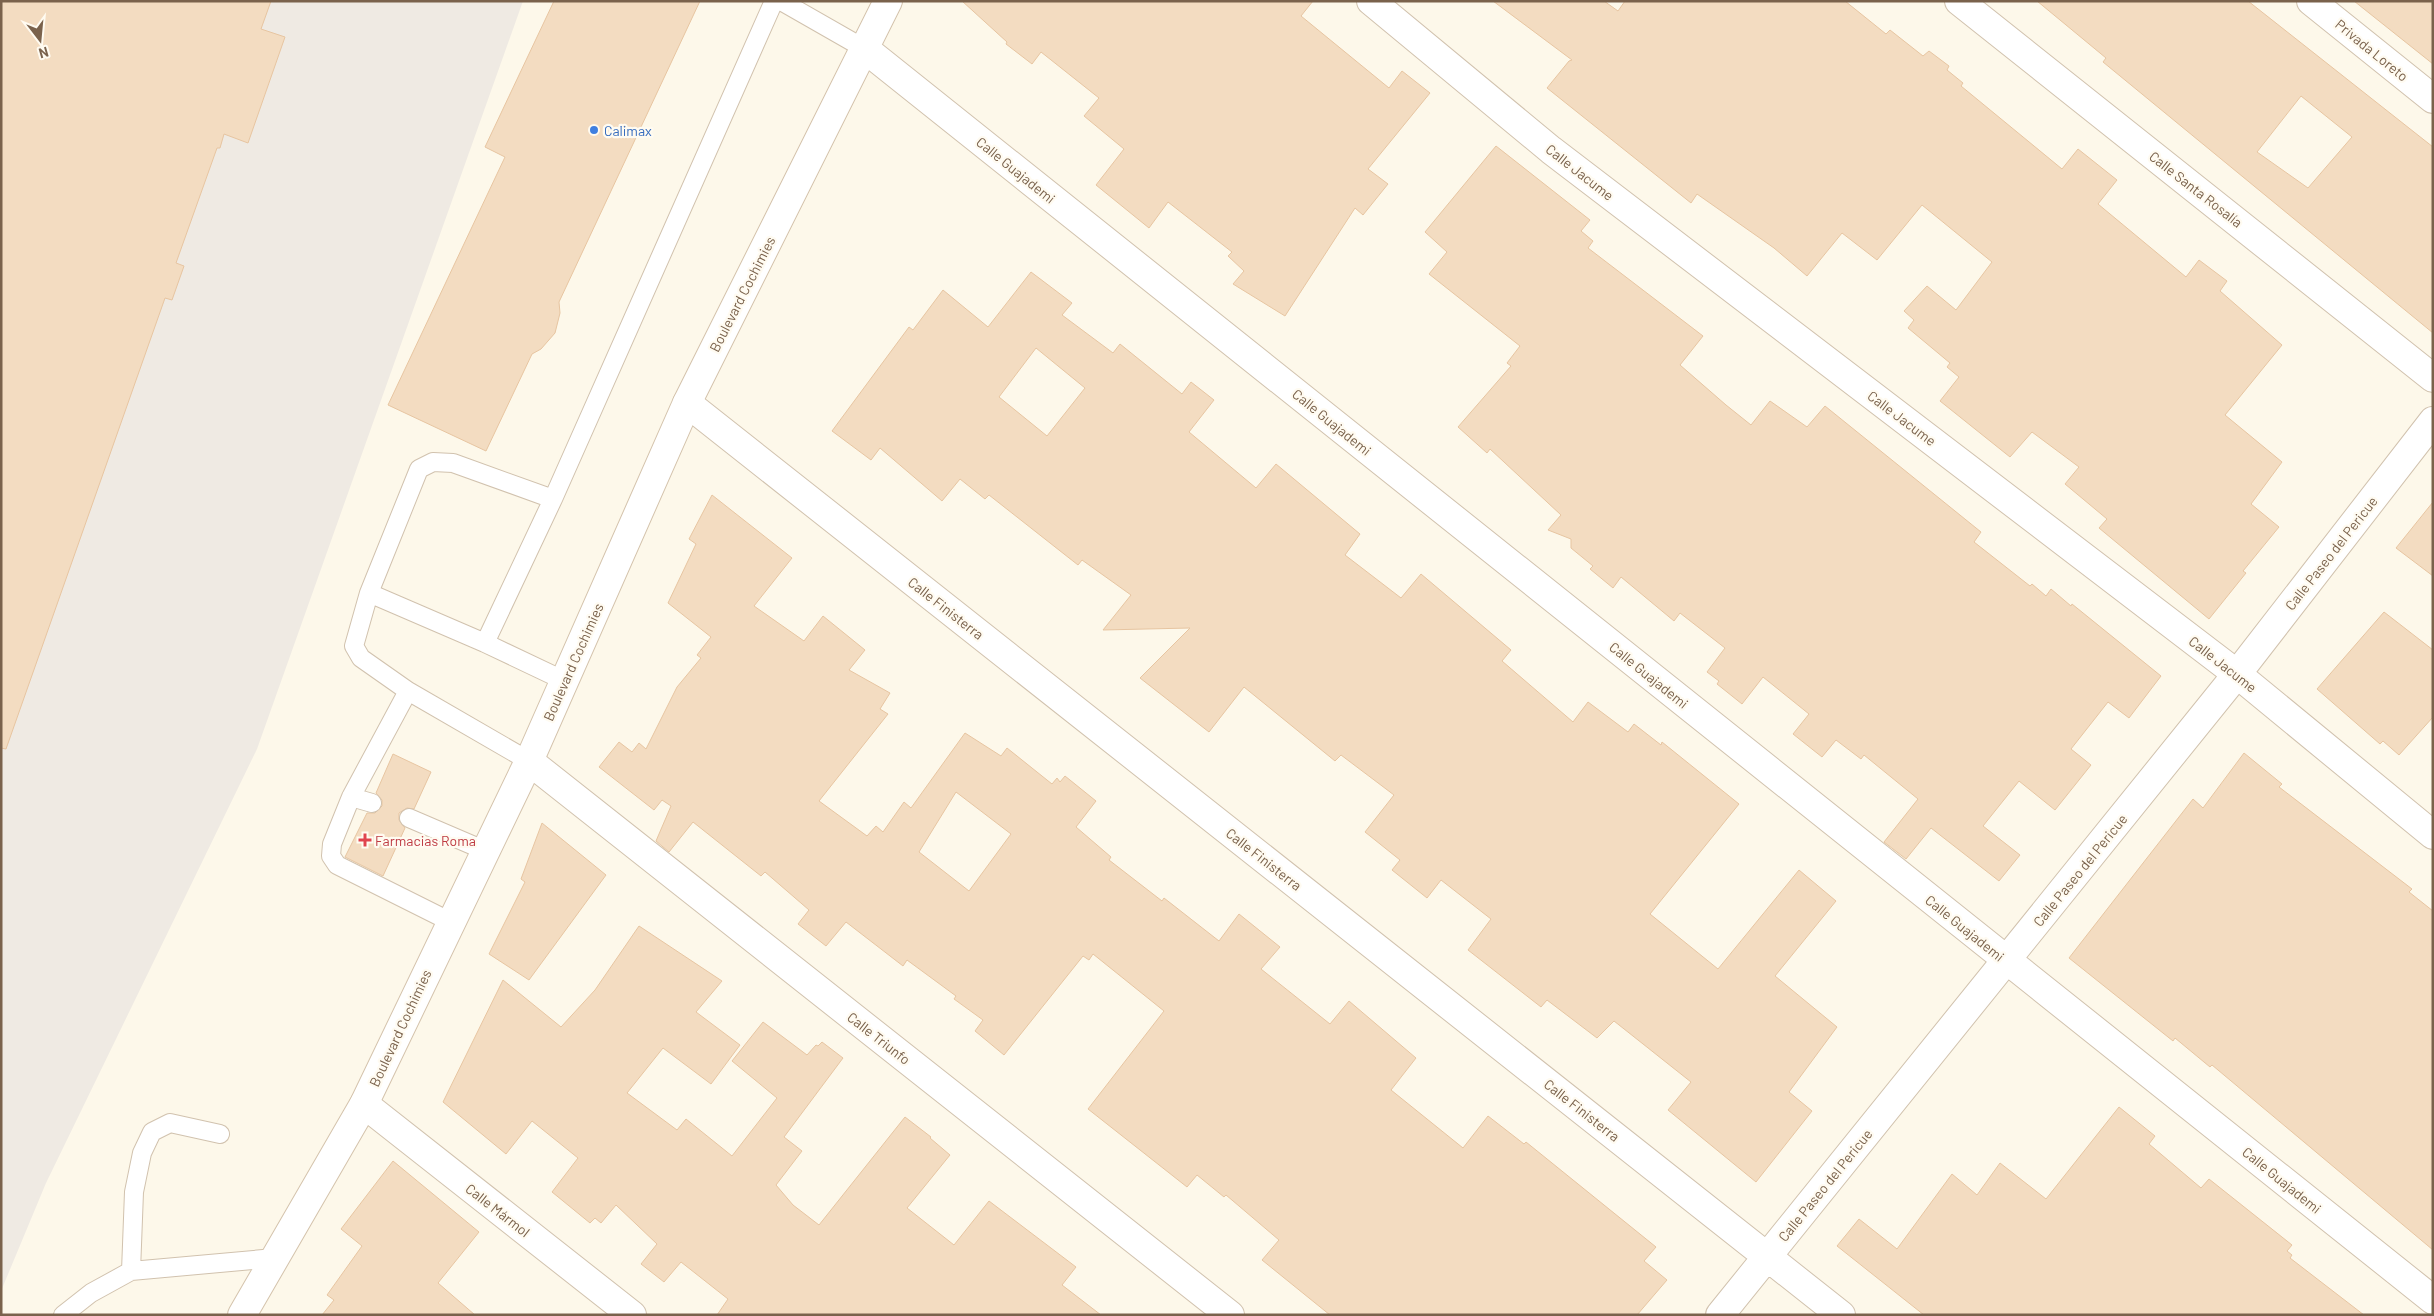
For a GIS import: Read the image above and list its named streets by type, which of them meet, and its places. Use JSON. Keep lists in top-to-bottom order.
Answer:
{
  "streets": {
    "street": [
      "Privada Loreto",
      "Calle Guajademi",
      "Calle Jacume",
      "Calle Santa Rosalía",
      "Boulevard Cochimies",
      "Calle Paseo del Pericue",
      "Calle Finisterra",
      "Calle Triunfo",
      "Calle Mármol"
    ]
  },
  "crossings": [
    ["Calle Guajademi", "Boulevard Cochimies"],
    ["Calle Guajademi", "Calle Paseo del Pericue"],
    ["Calle Jacume", "Calle Paseo del Pericue"],
    ["Boulevard Cochimies", "Calle Finisterra"],
    ["Boulevard Cochimies", "Calle Triunfo"],
    ["Boulevard Cochimies", "Calle Mármol"],
    ["Calle Paseo del Pericue", "Calle Finisterra"]
  ],
  "places": {
    "other": ["Calimax"],
    "health": ["Farmacias Roma"]
  },
  "north": "bottom"
}
